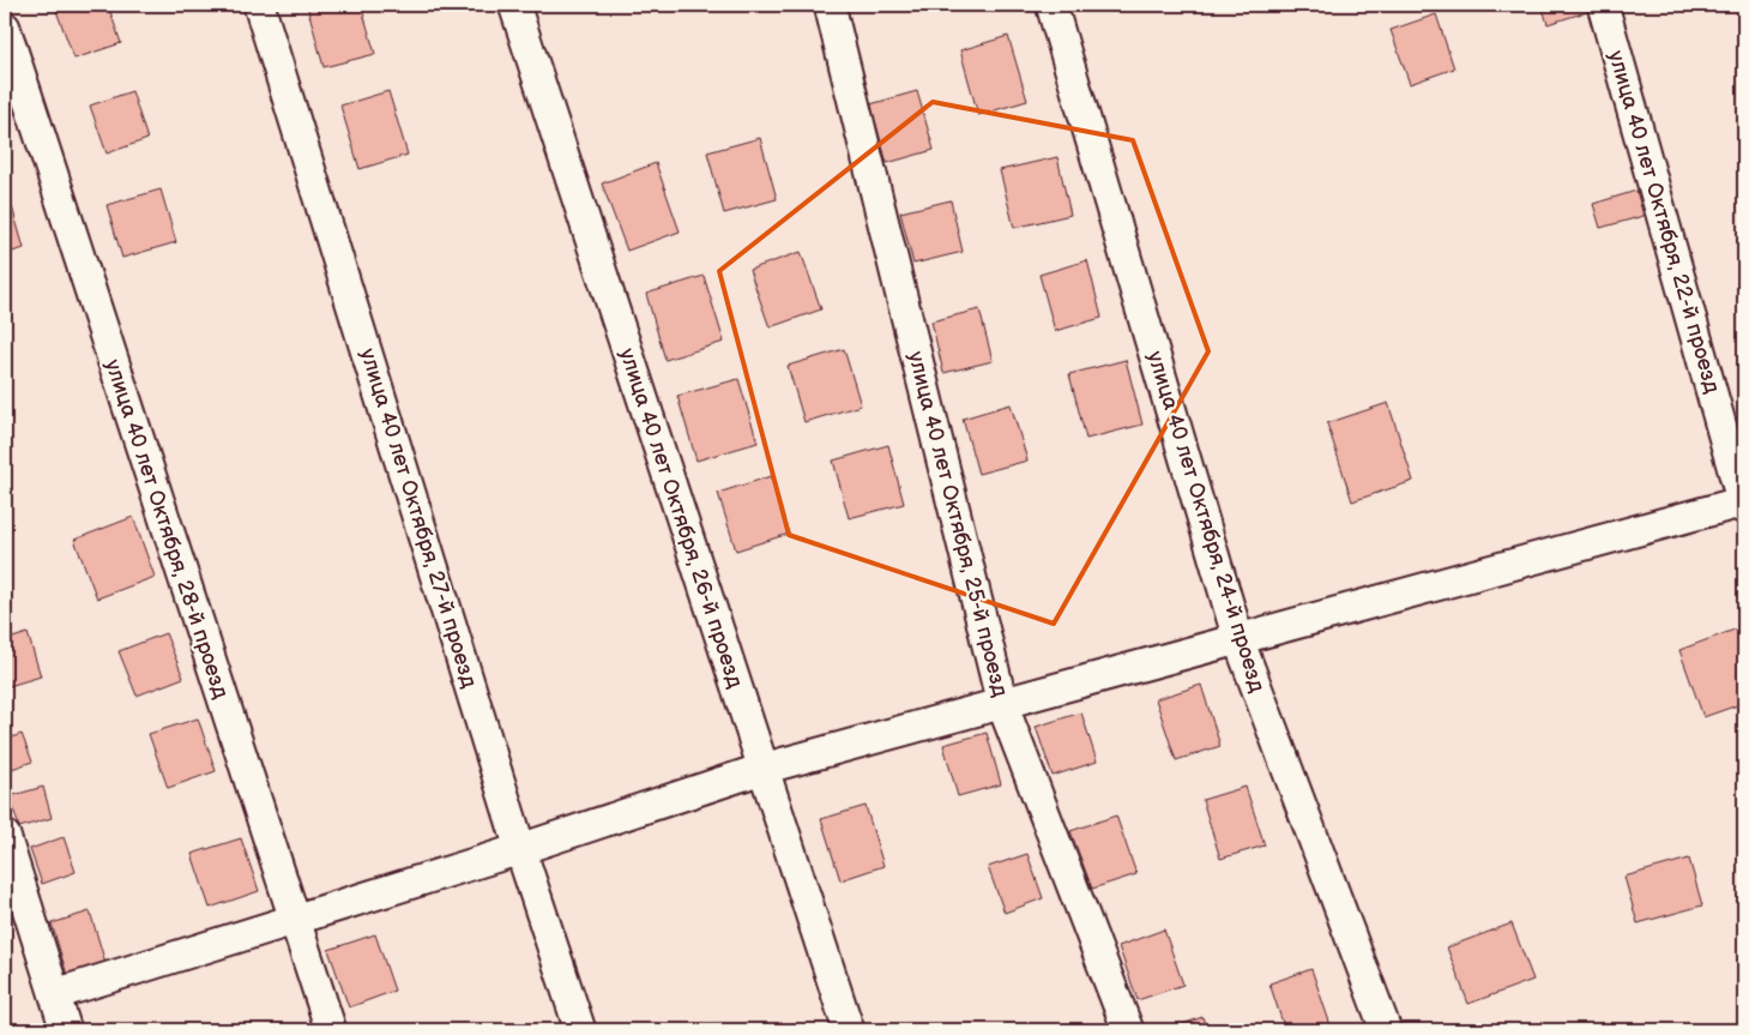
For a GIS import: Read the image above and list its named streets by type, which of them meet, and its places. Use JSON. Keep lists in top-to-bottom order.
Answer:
{
  "streets": {
    "street": [
      "улица 40 лет Октября, 22-й проезд",
      "улица 40 лет Октября, 27-й проезд",
      "улица 40 лет Октября, 26-й проезд",
      "улица 40 лет Октября, 24-й проезд",
      "улица 40 лет Октября, 25-й проезд",
      "улица 40 лет Октября, 28-й проезд"
    ]
  }
}
